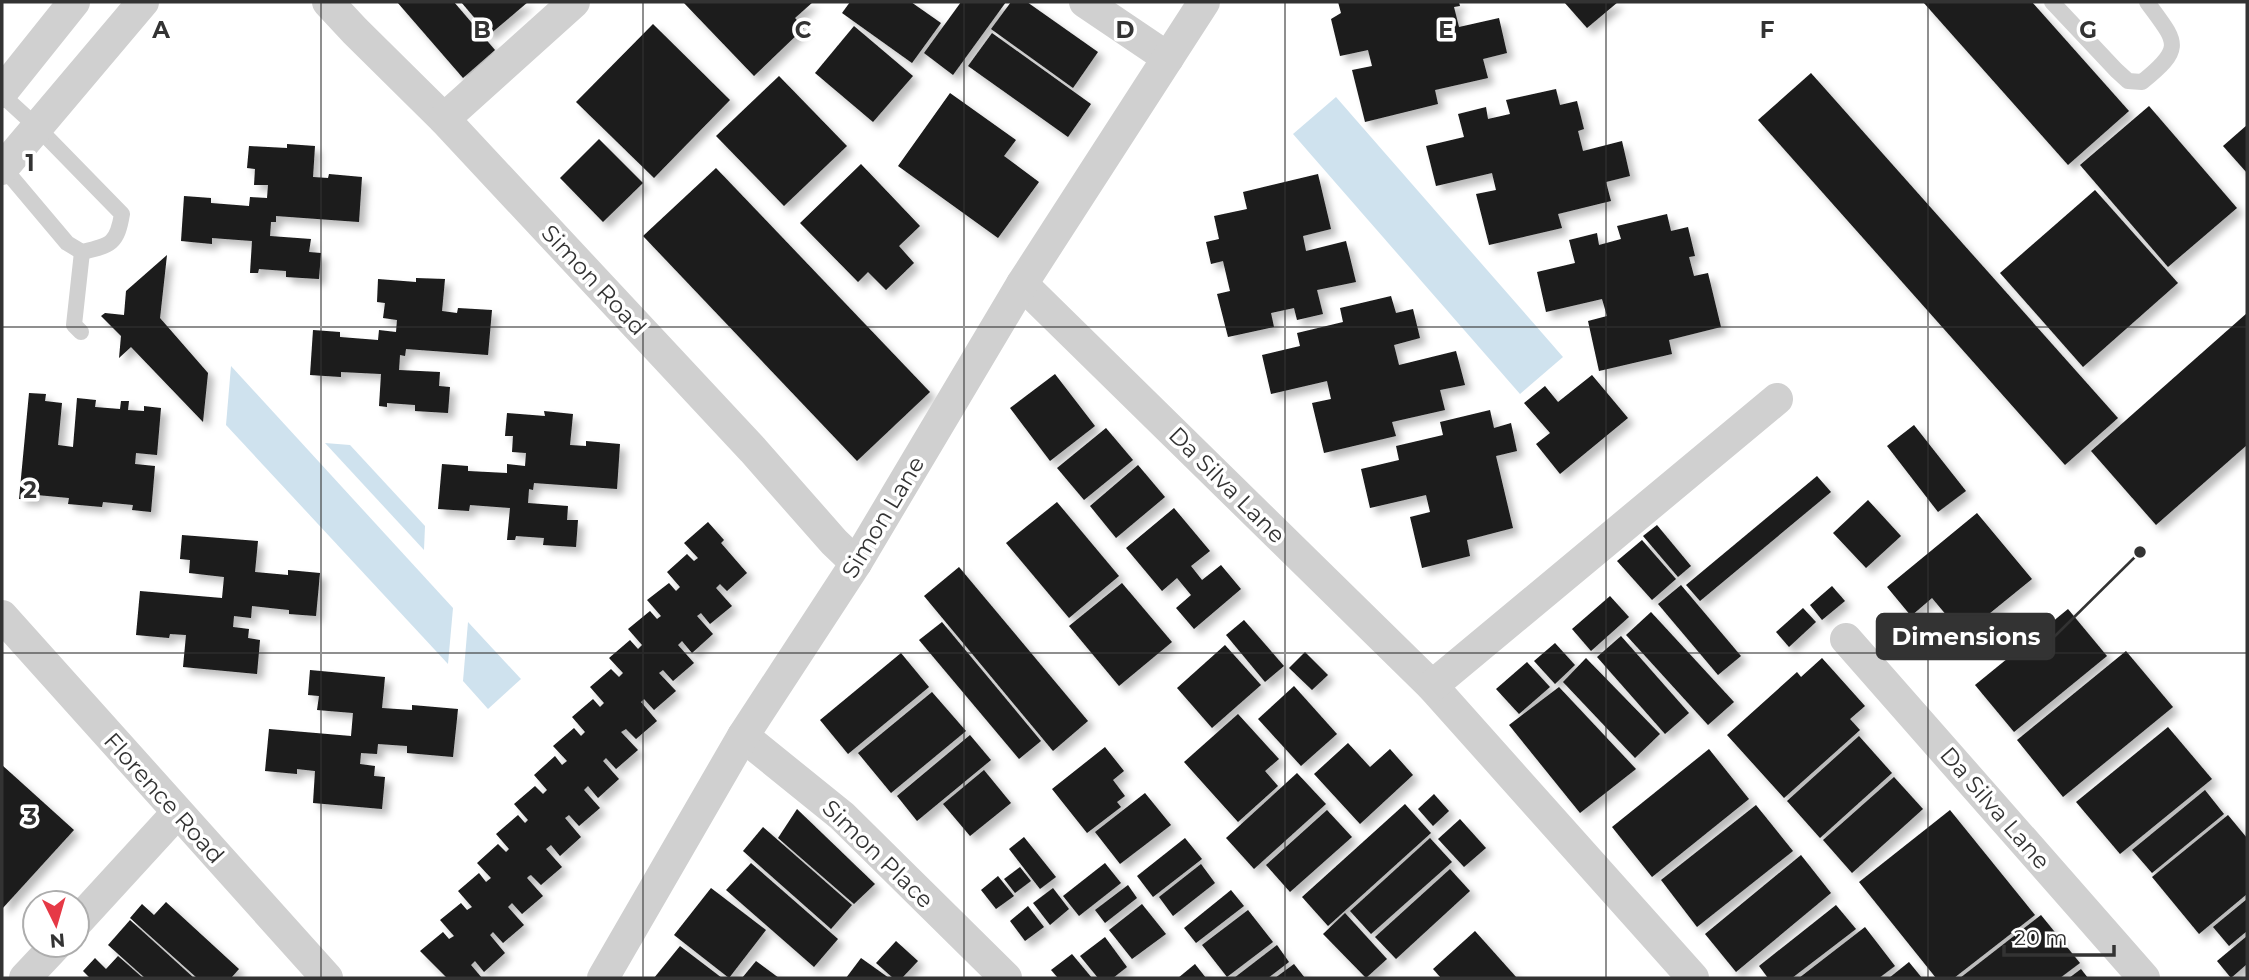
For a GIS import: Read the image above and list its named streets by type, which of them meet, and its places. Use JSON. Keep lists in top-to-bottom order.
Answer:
{
  "streets": {
    "street": [
      "Simon Road",
      "Da Silva Lane",
      "Simon Lane",
      "Florence Road",
      "Simon Place"
    ]
  },
  "crossings": [
    ["Simon Road", "Simon Lane"],
    ["Da Silva Lane", "Simon Lane"],
    ["Simon Lane", "Simon Place"]
  ],
  "places": ["Dimensions"],
  "scale_bar": "20 m",
  "north": "bottom",
  "grid": {
    "columns": [
      "A",
      "B",
      "C",
      "D",
      "E",
      "F",
      "G"
    ],
    "rows": ["1", "2", "3"]
  }
}
